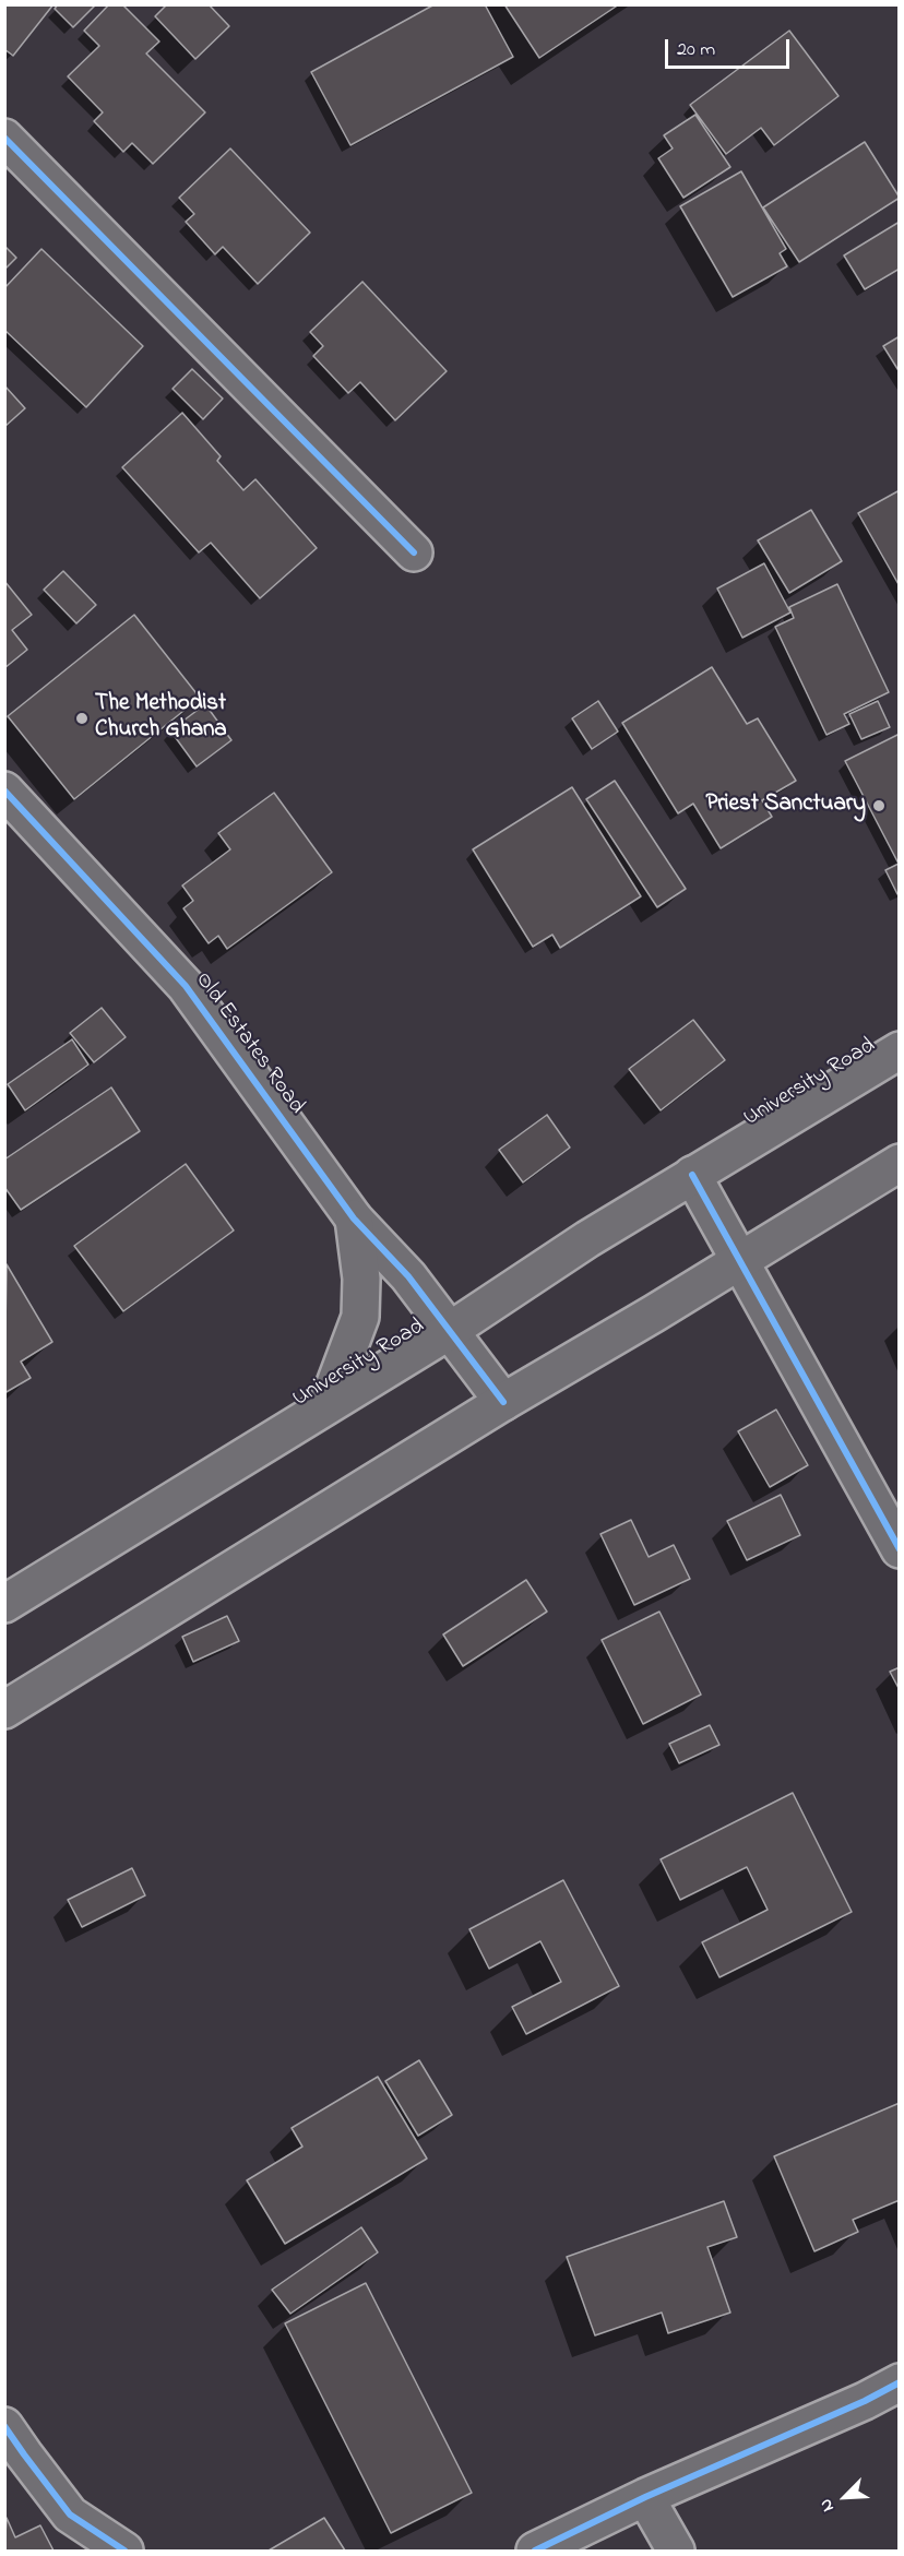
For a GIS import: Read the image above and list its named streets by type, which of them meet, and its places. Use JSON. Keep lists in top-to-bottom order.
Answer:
{
  "streets": {
    "main road": ["Old Estates Road", "University Road"]
  },
  "crossings": [
    ["Old Estates Road", "University Road"]
  ],
  "places": ["The Methodist Church Ghana", "Priest Sanctuary"],
  "scale_bar": "20 m",
  "north": "bottom left"
}
